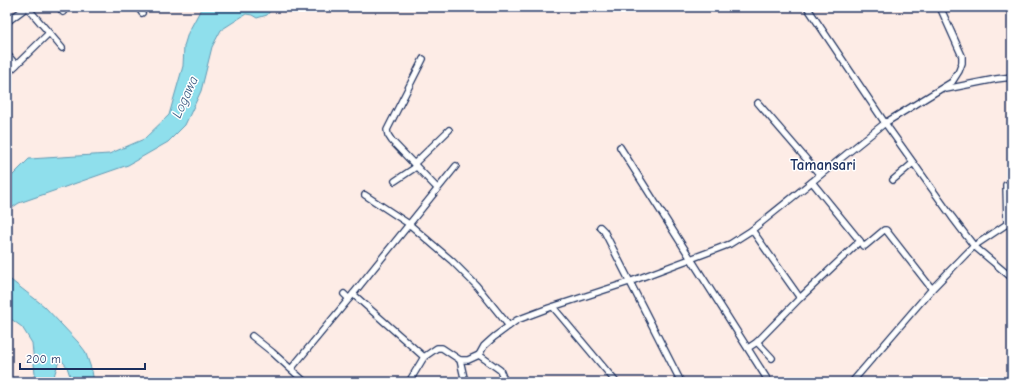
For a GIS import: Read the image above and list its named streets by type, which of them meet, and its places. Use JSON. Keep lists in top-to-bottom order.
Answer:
{
  "districts": ["Tamansari"],
  "water": ["Logawa"],
  "scale_bar": "200 m"
}
